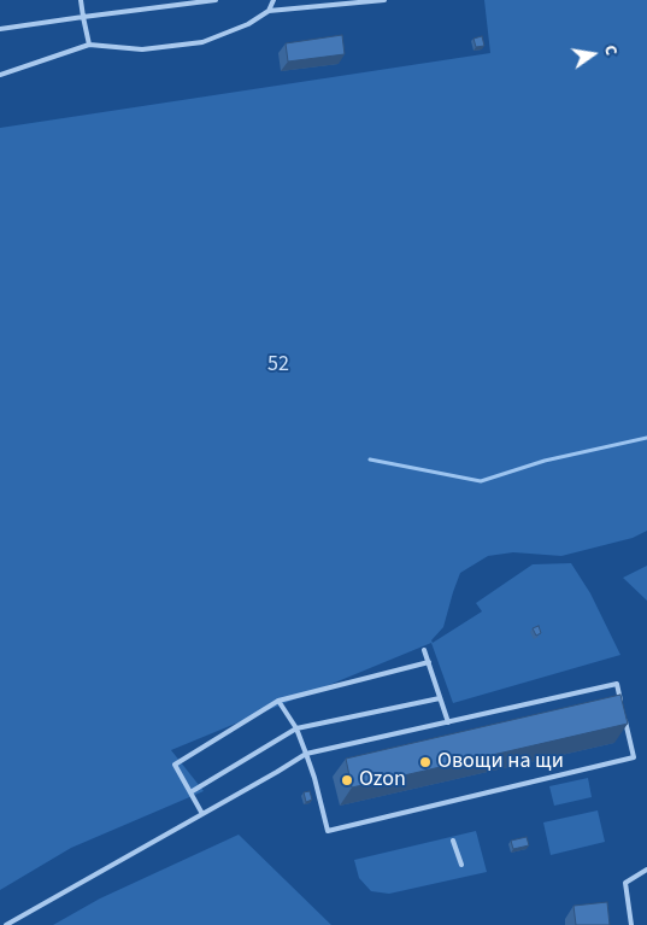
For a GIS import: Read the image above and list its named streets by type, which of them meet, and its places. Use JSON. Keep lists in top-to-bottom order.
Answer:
{
  "parks": ["52"],
  "places": ["Овощи на щи", "Ozon"],
  "north": "right"
}
